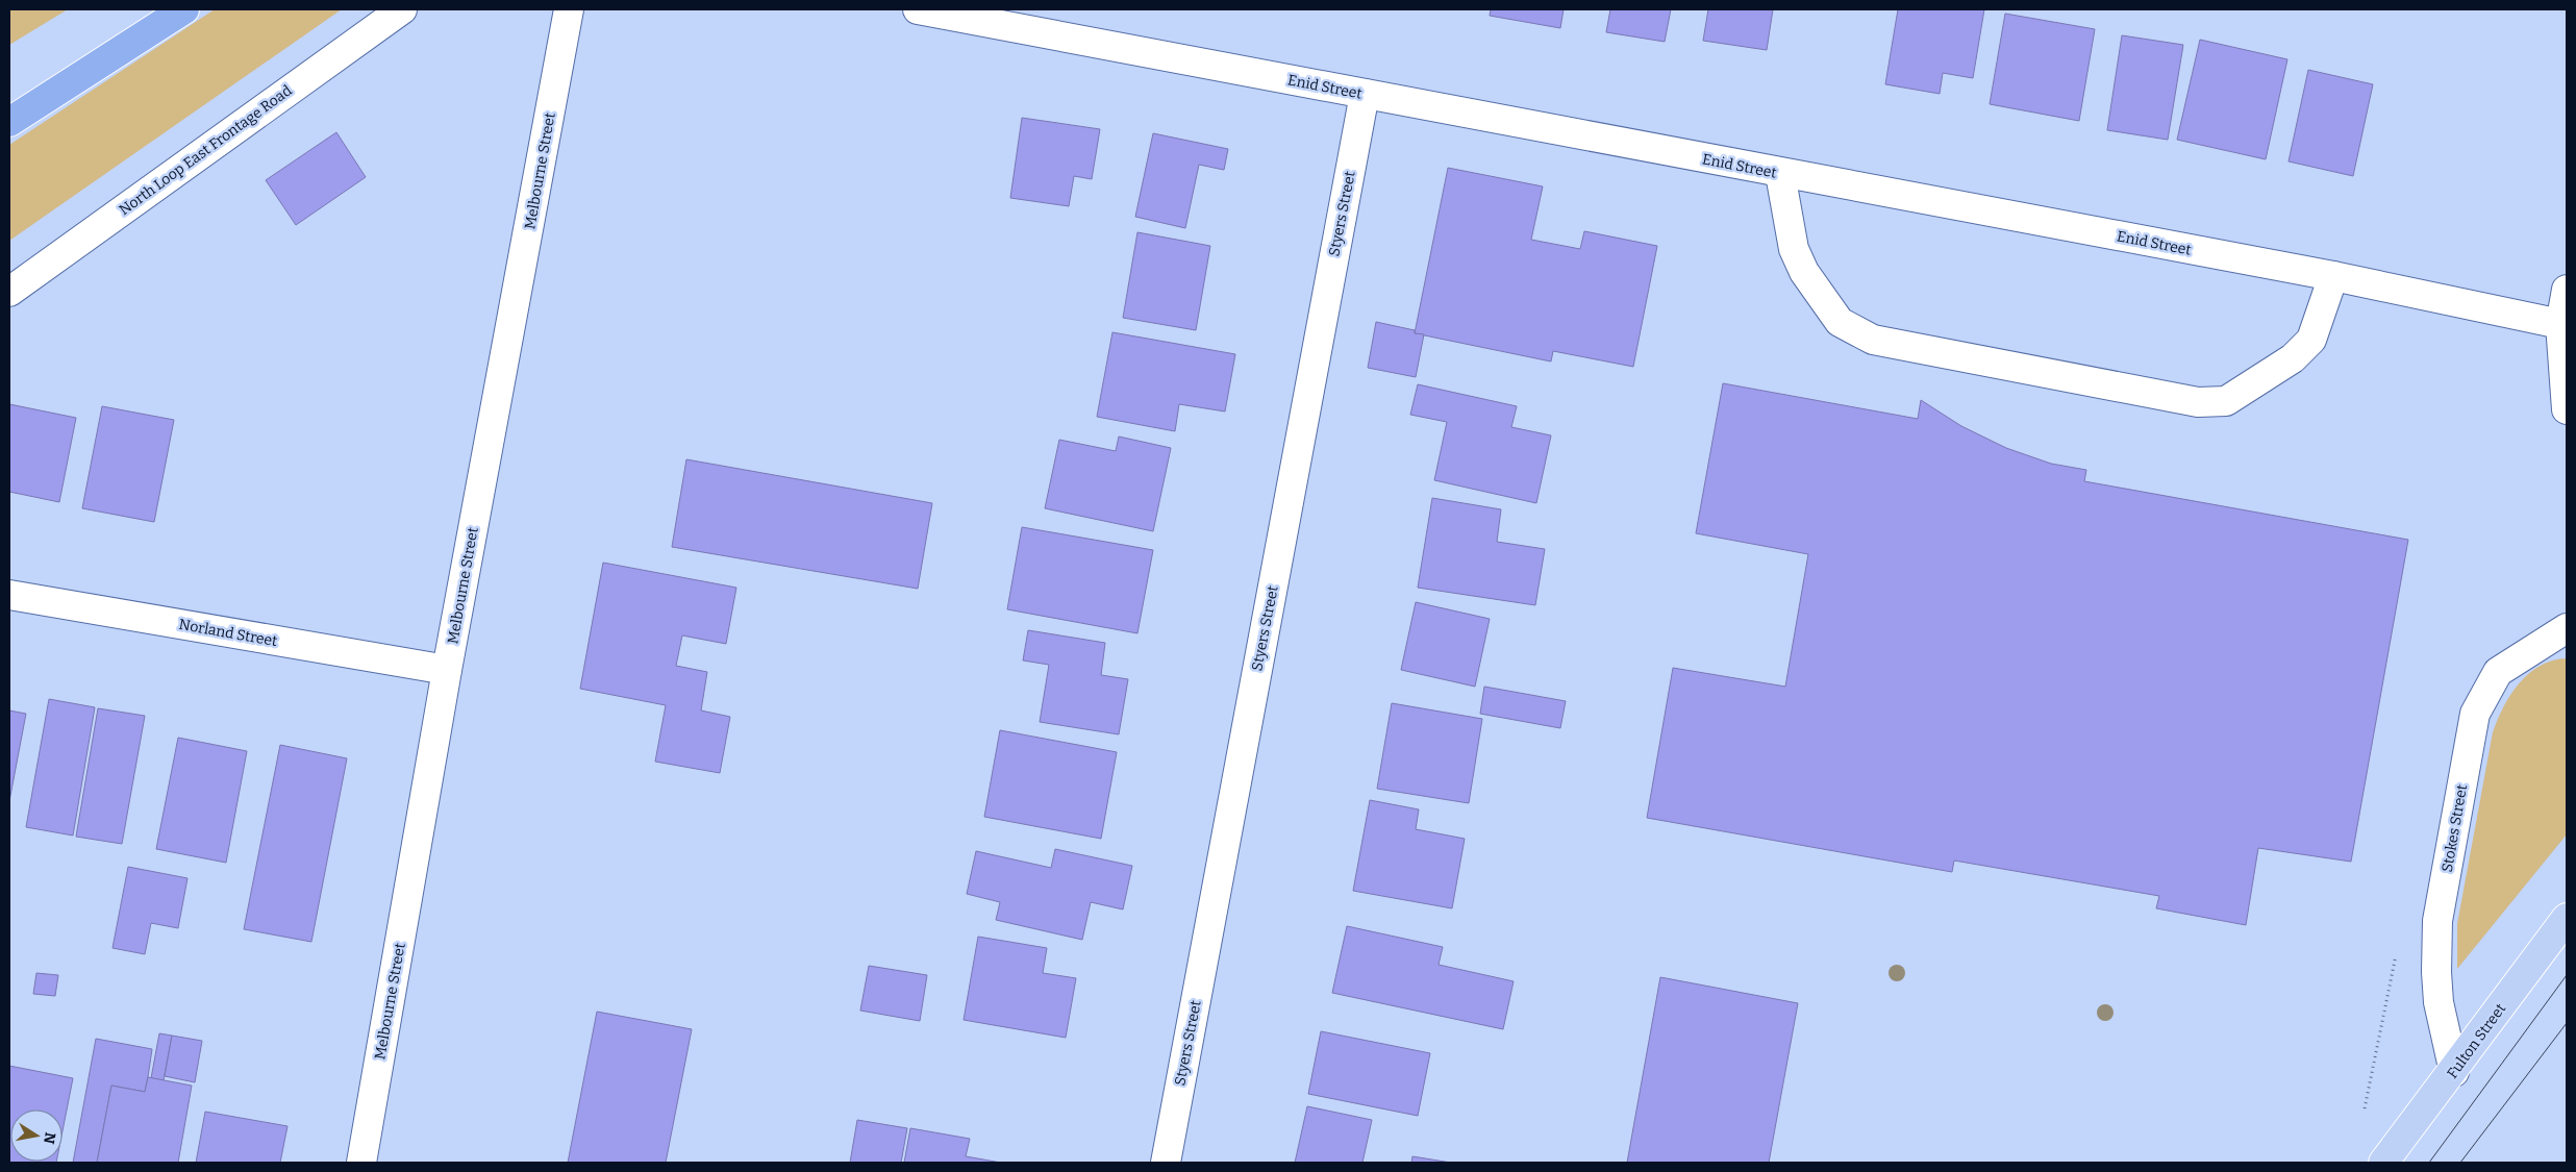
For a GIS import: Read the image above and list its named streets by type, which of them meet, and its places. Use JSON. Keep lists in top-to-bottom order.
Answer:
{
  "streets": {
    "main road": ["Fulton Street"],
    "street": [
      "Enid Street",
      "North Loop East Frontage Road",
      "Melbourne Street",
      "Styers Street",
      "Norland Street",
      "Stokes Street"
    ]
  },
  "crossings": [
    ["Enid Street", "Styers Street"],
    ["Melbourne Street", "Norland Street"],
    ["Stokes Street", "Fulton Street"]
  ],
  "north": "right"
}
